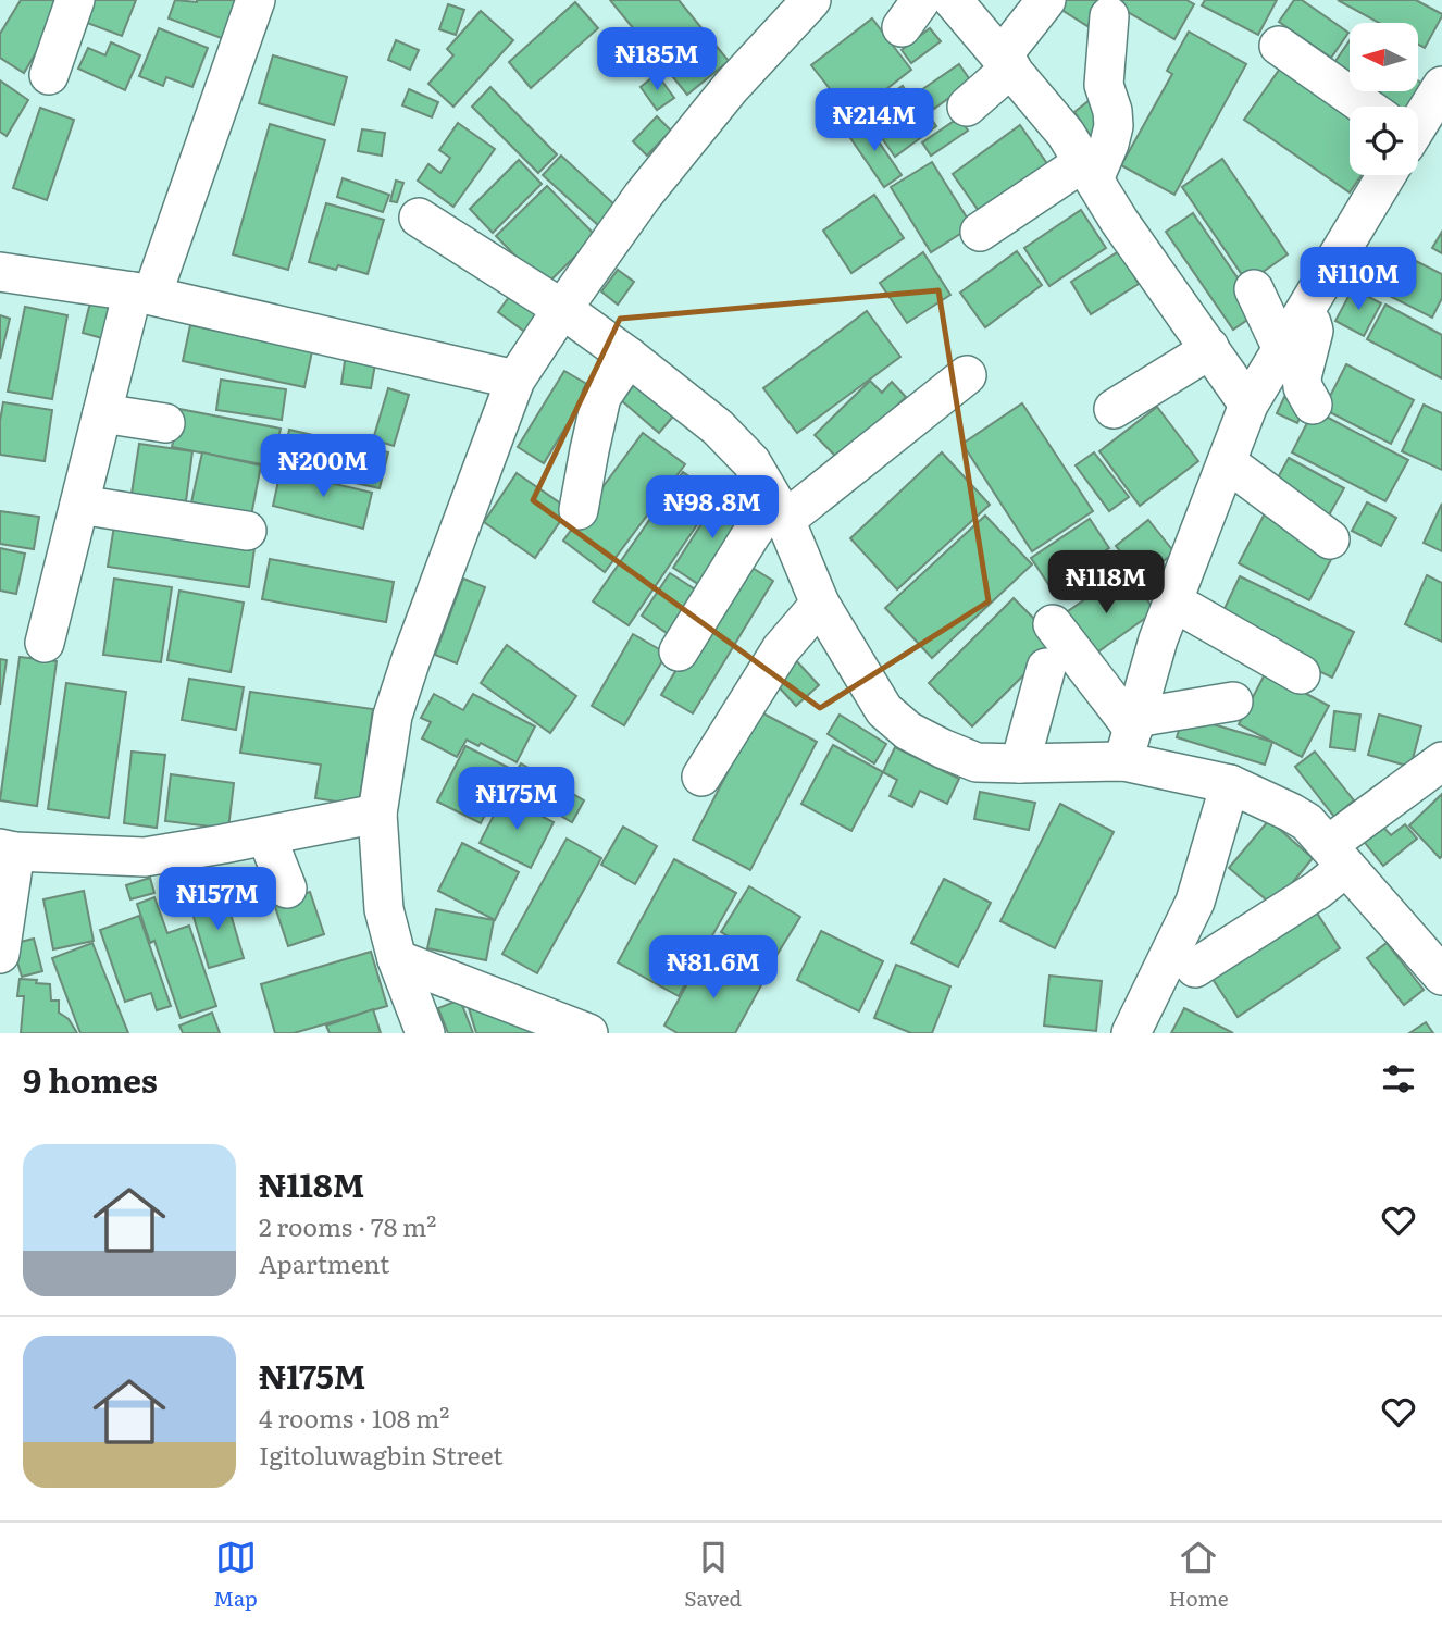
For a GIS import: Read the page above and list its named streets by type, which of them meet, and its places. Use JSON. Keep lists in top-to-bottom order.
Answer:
{
  "north": "left",
  "page": {
    "price": [
      "₦185M",
      "₦214M",
      "₦110M",
      "₦200M",
      "₦98.8M",
      "₦118M",
      "₦175M",
      "₦157M",
      "₦81.6M"
    ],
    "heading": "9 homes",
    "list": [
      {
        "name": "₦118M",
        "note": "2 rooms · 78 m² · Apartment"
      },
      {
        "name": "₦175M",
        "note": "4 rooms · 108 m² · Igitoluwagbin Street"
      }
    ],
    "tabs": ["Map", "Saved", "Home"]
  }
}
